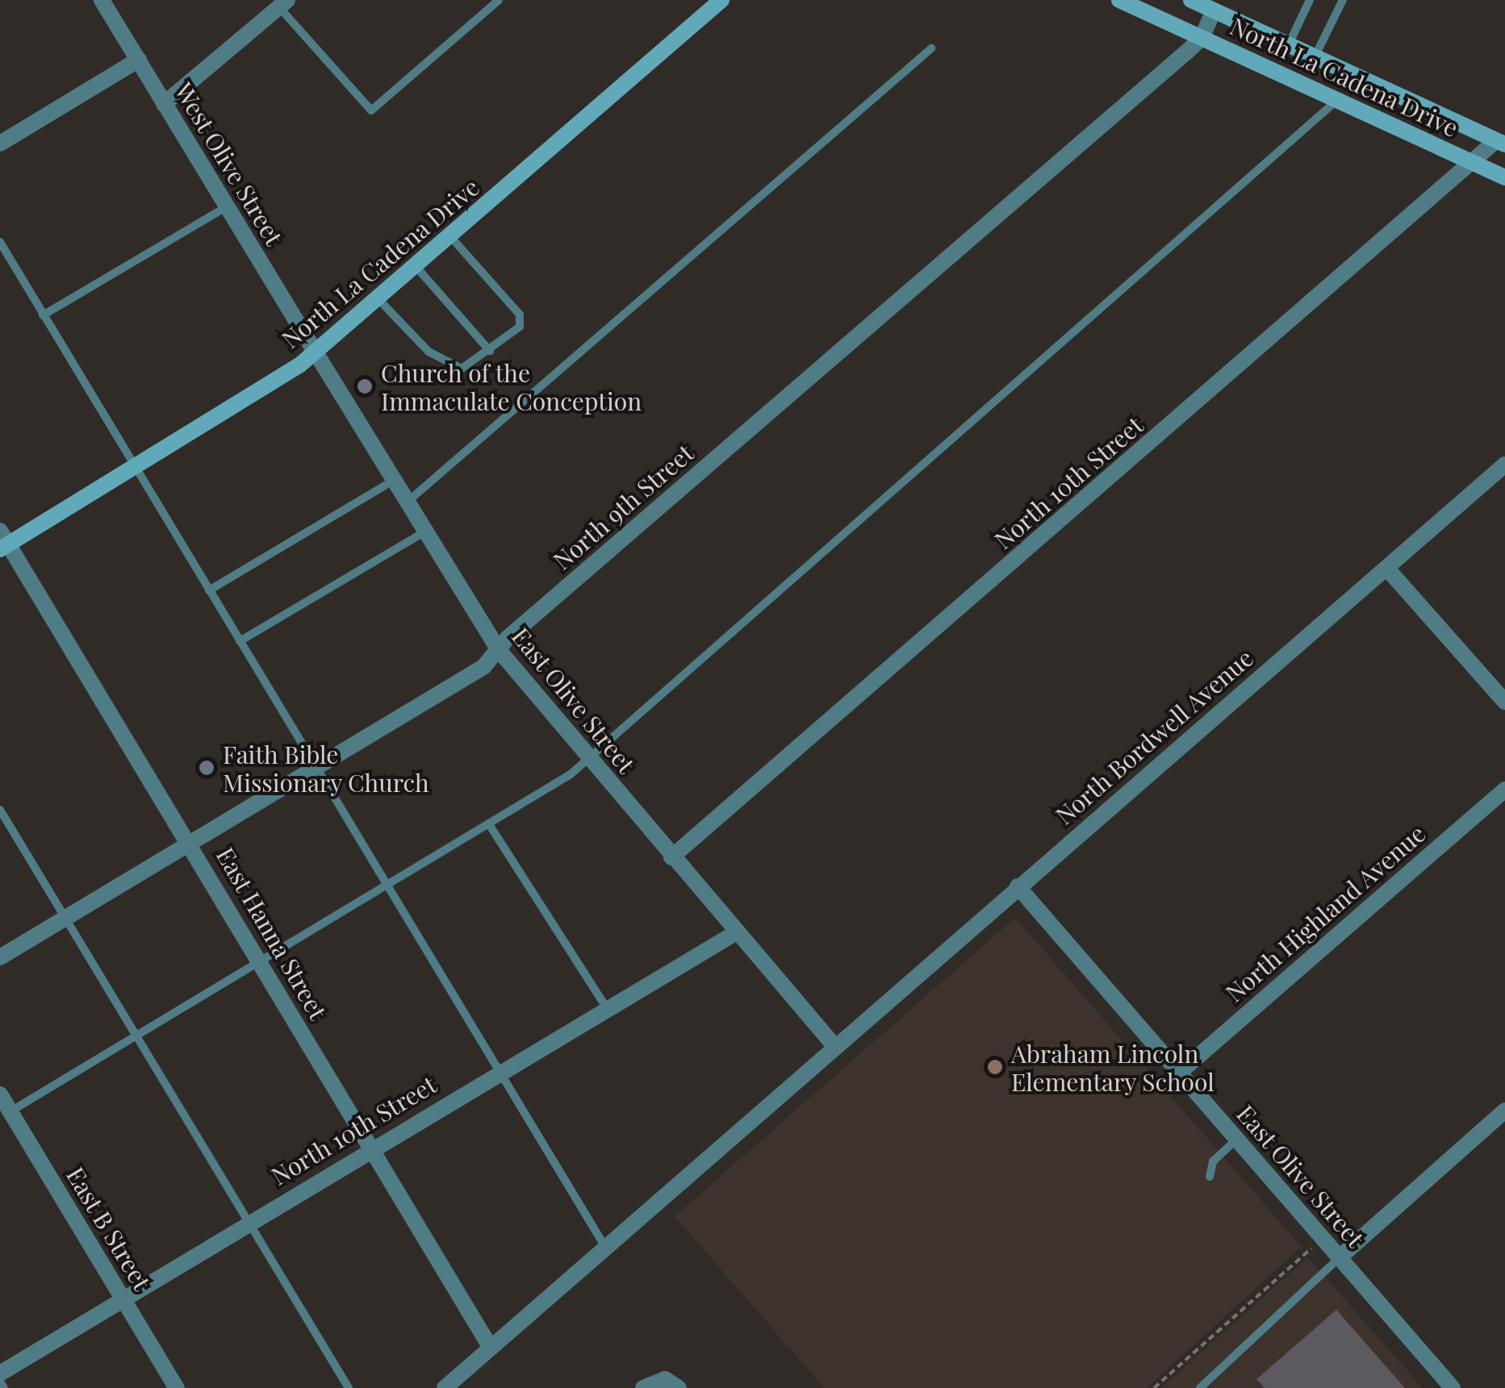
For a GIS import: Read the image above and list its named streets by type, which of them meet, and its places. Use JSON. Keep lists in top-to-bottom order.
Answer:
{
  "streets": {
    "main road": ["North La Cadena Drive"],
    "street": [
      "West Olive Street",
      "North 10th Street",
      "North 9th Street",
      "East Olive Street",
      "North Bordwell Avenue",
      "North Highland Avenue",
      "East Hanna Street",
      "East B Street"
    ]
  },
  "crossings": [
    ["North La Cadena Drive", "West Olive Street"],
    ["North La Cadena Drive", "North 10th Street"],
    ["North La Cadena Drive", "North 9th Street"],
    ["North La Cadena Drive", "East Olive Street"],
    ["North La Cadena Drive", "East Hanna Street"],
    ["West Olive Street", "East Olive Street"],
    ["North 10th Street", "East Olive Street"],
    ["North 10th Street", "East Hanna Street"],
    ["North 10th Street", "East B Street"],
    ["North 9th Street", "East Olive Street"],
    ["North 9th Street", "East Hanna Street"],
    ["East Olive Street", "North Bordwell Avenue"],
    ["East Olive Street", "North Highland Avenue"],
    ["North Bordwell Avenue", "East Hanna Street"]
  ],
  "places": ["Church of the Immaculate Conception", "Faith Bible Missionary Church", "Abraham Lincoln Elementary School"]
}
